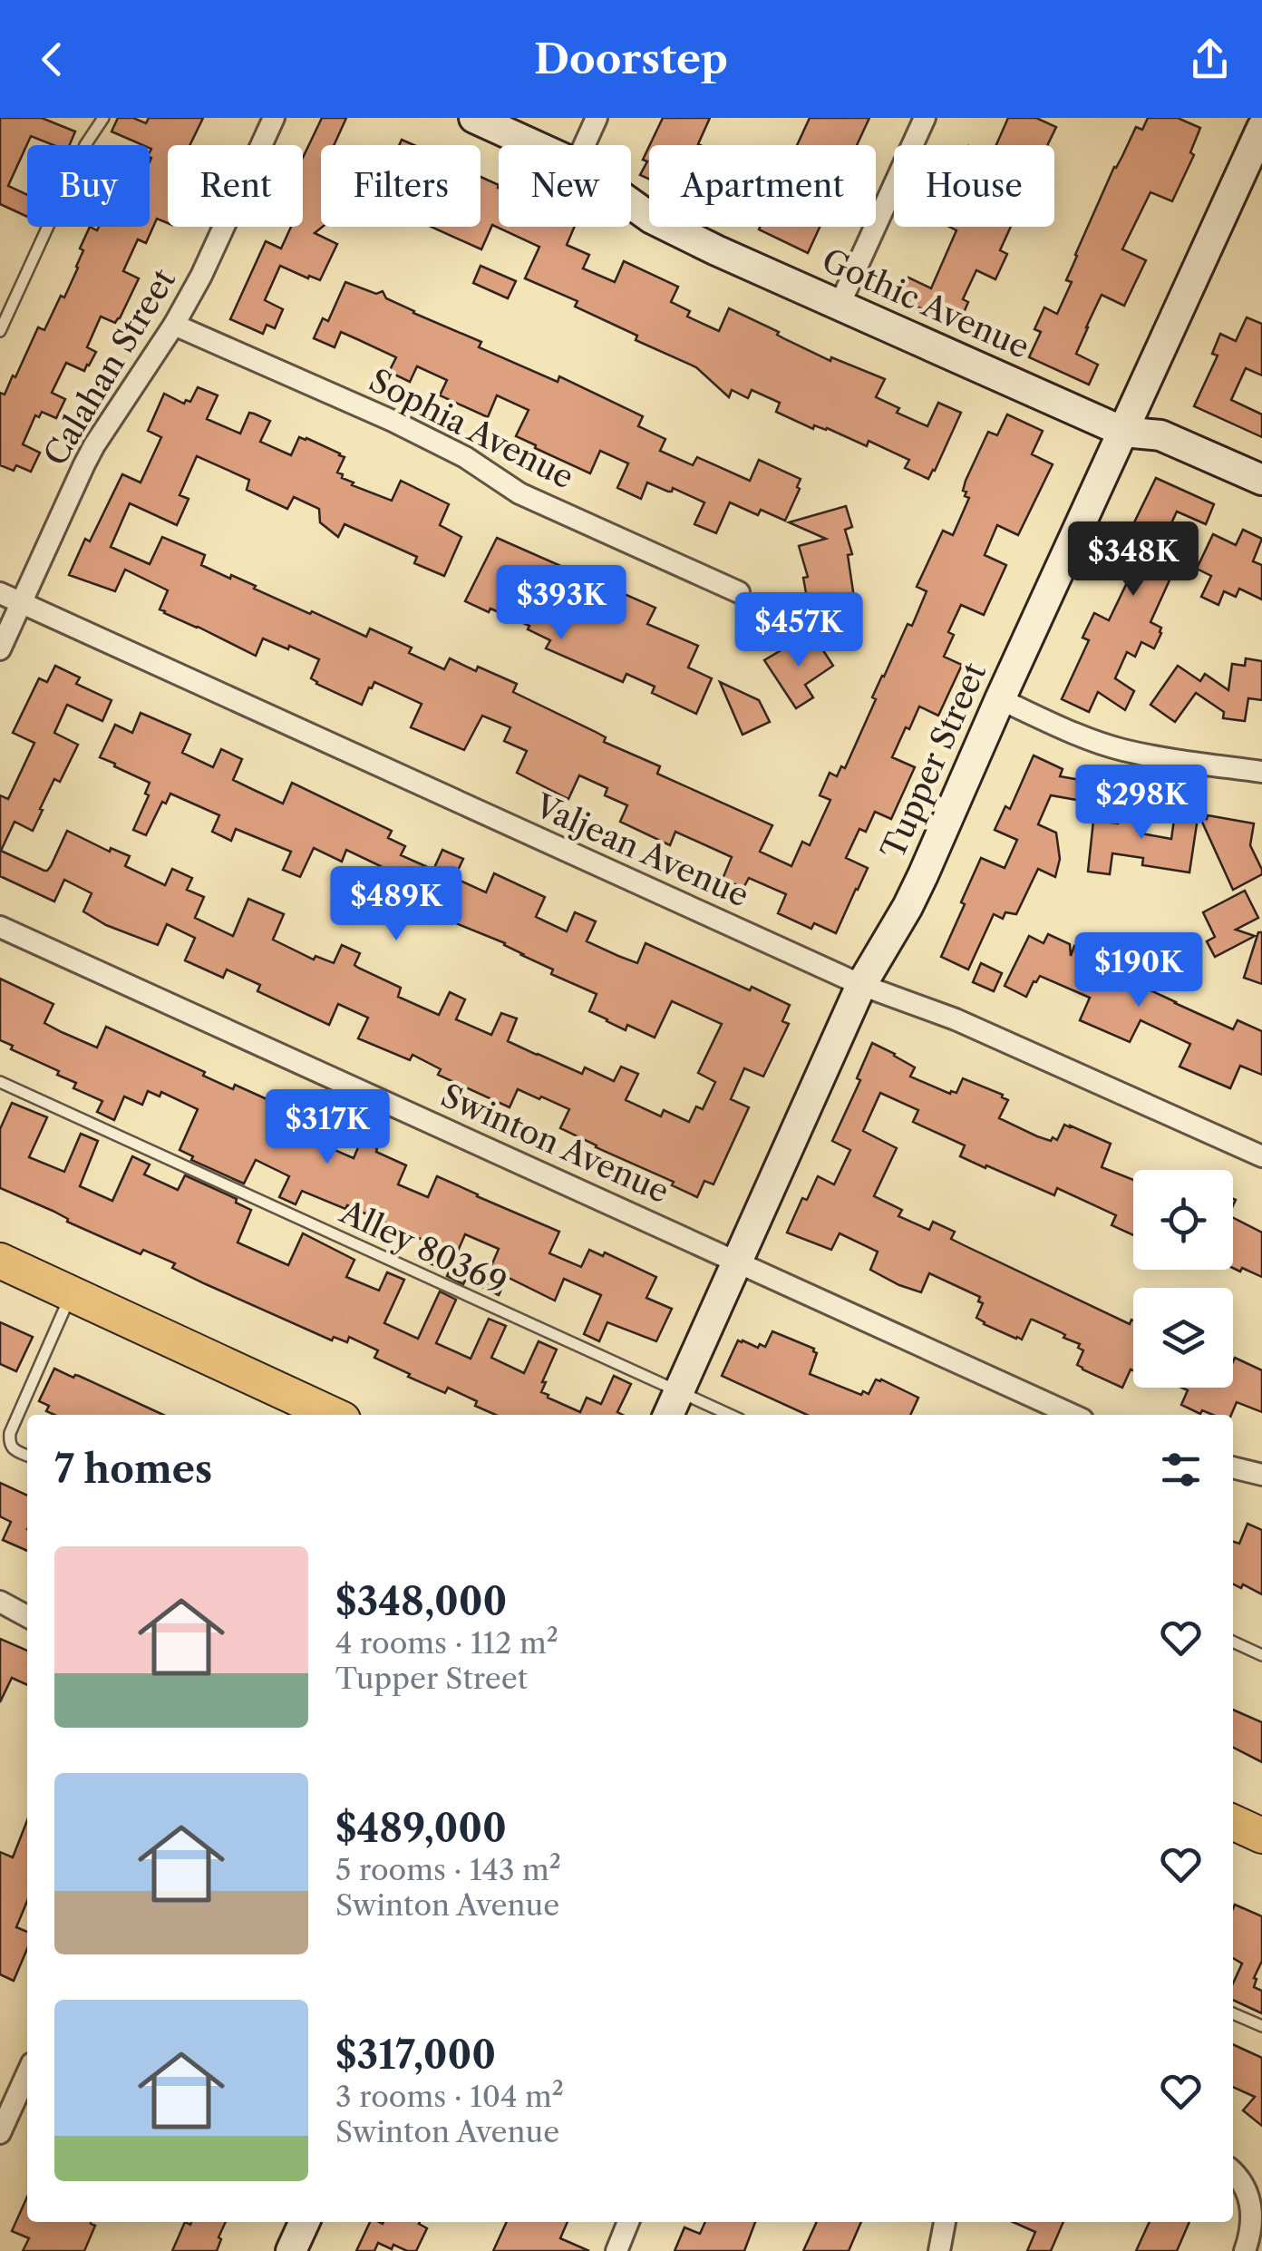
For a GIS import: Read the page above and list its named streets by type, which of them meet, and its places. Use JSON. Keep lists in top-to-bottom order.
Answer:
{
  "streets": {
    "street": [
      "Gothic Avenue",
      "Calahan Street",
      "Sophia Avenue",
      "Tupper Street",
      "Valjean Avenue",
      "Swinton Avenue"
    ],
    "lane": ["Alley 80369"]
  },
  "crossings": [
    ["Gothic Avenue", "Tupper Street"],
    ["Calahan Street", "Sophia Avenue"],
    ["Calahan Street", "Valjean Avenue"],
    ["Tupper Street", "Valjean Avenue"],
    ["Tupper Street", "Swinton Avenue"],
    ["Tupper Street", "Alley 80369"]
  ],
  "page": {
    "header": "Doorstep",
    "chip": [
      "Buy",
      "Rent",
      "Filters",
      "New",
      "Apartment",
      "House"
    ],
    "price": [
      "$348K",
      "$393K",
      "$457K",
      "$298K",
      "$489K",
      "$190K",
      "$317K"
    ],
    "heading": "7 homes",
    "list": [
      {
        "name": "$348,000",
        "note": "4 rooms · 112 m² · Tupper Street"
      },
      {
        "name": "$489,000",
        "note": "5 rooms · 143 m² · Swinton Avenue"
      },
      {
        "name": "$317,000",
        "note": "3 rooms · 104 m² · Swinton Avenue"
      }
    ]
  }
}
